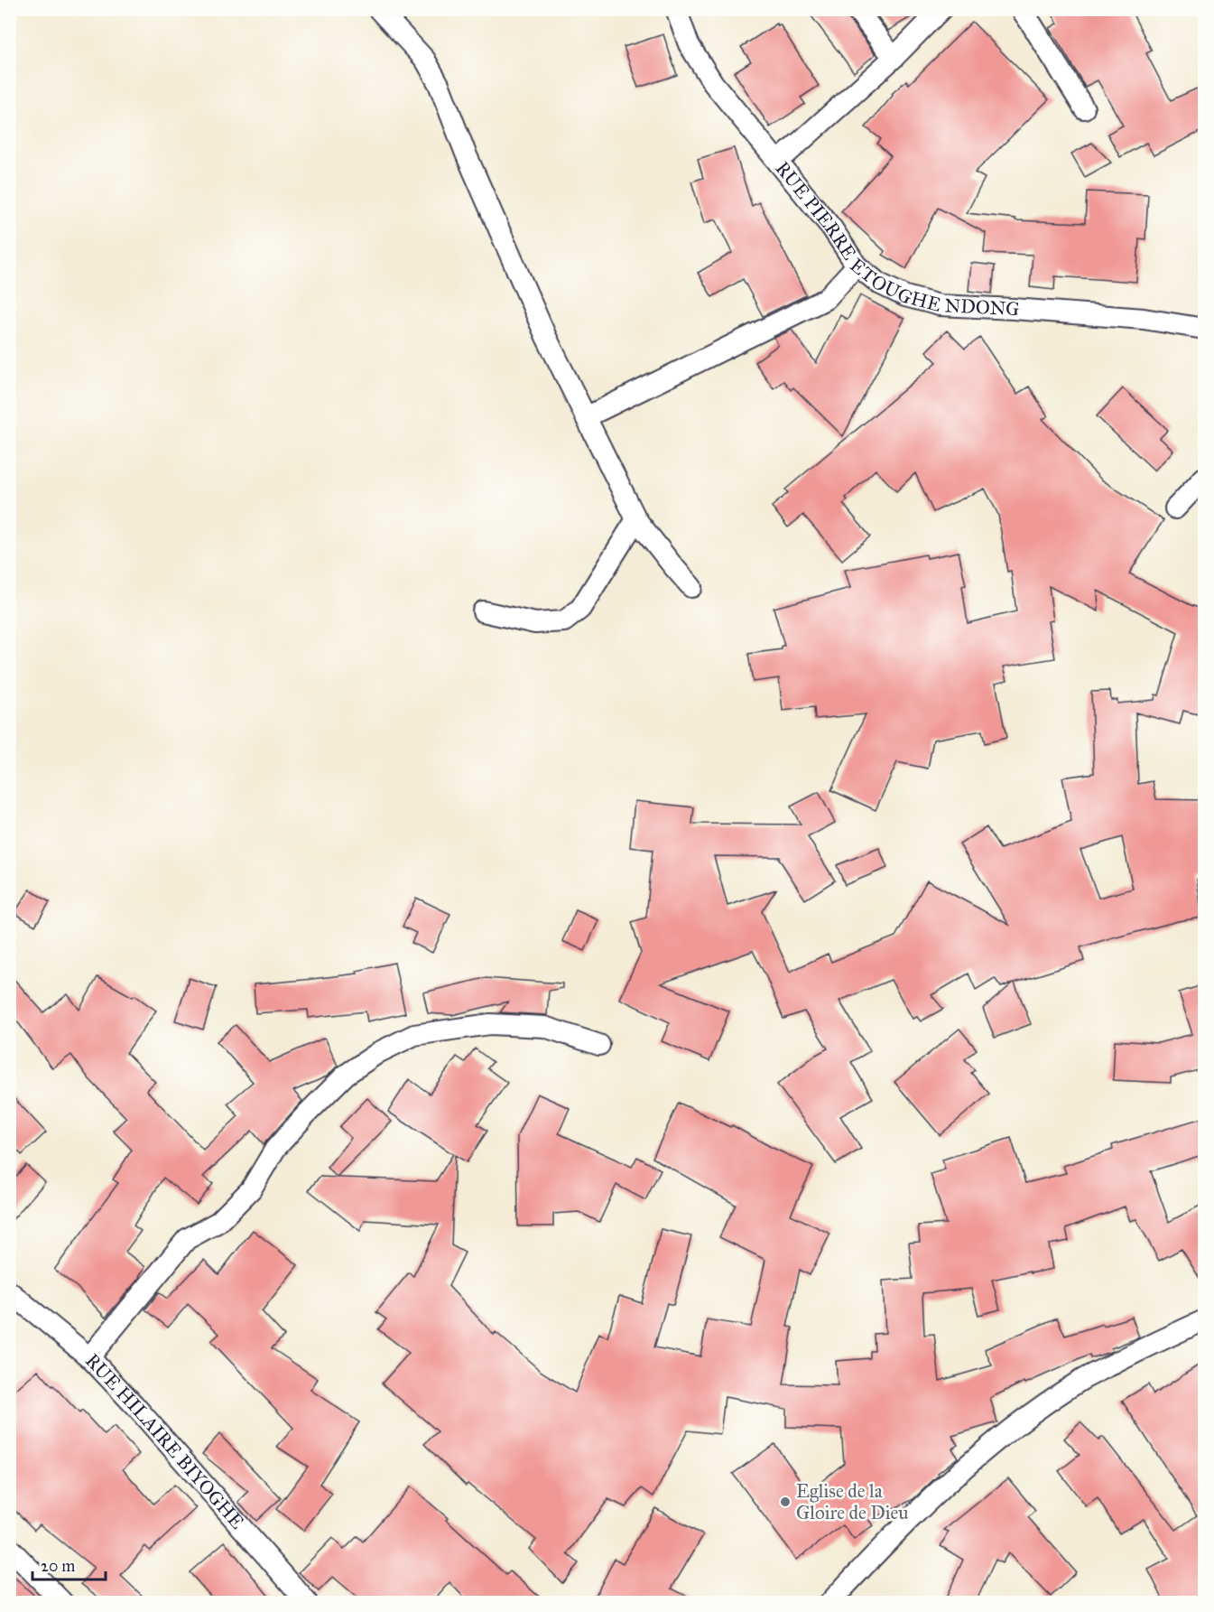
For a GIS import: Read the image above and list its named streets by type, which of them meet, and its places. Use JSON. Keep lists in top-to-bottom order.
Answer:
{
  "streets": {
    "street": ["RUE PIERRE ETOUGHE NDONG", "RUE HILAIRE BIYOGHE"]
  },
  "places": ["Eglise de la Gloire de Dieu"],
  "scale_bar": "20 m"
}
